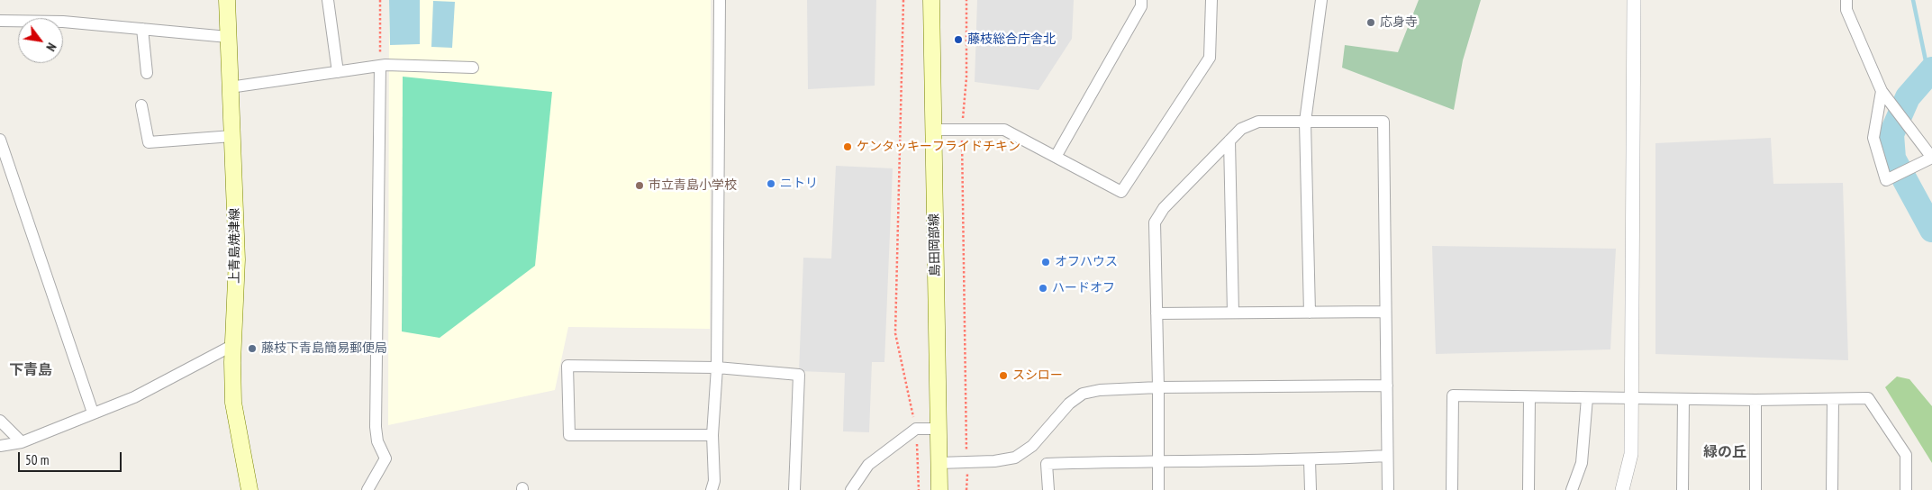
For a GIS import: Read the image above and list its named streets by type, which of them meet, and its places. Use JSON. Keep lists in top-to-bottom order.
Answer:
{
  "streets": {
    "main road": ["島田岡部線", "上青島焼津線"]
  },
  "districts": ["下青島", "緑の丘"],
  "places": [
    "応身寺",
    "藤枝総合庁舎北",
    "ケンタッキーフライドチキン",
    "ニトリ",
    "市立青島小学校",
    "オフハウス",
    "ハードオフ",
    "藤枝下青島簡易郵便局",
    "スシロー"
  ],
  "scale_bar": "50 m",
  "north": "bottom right"
}
